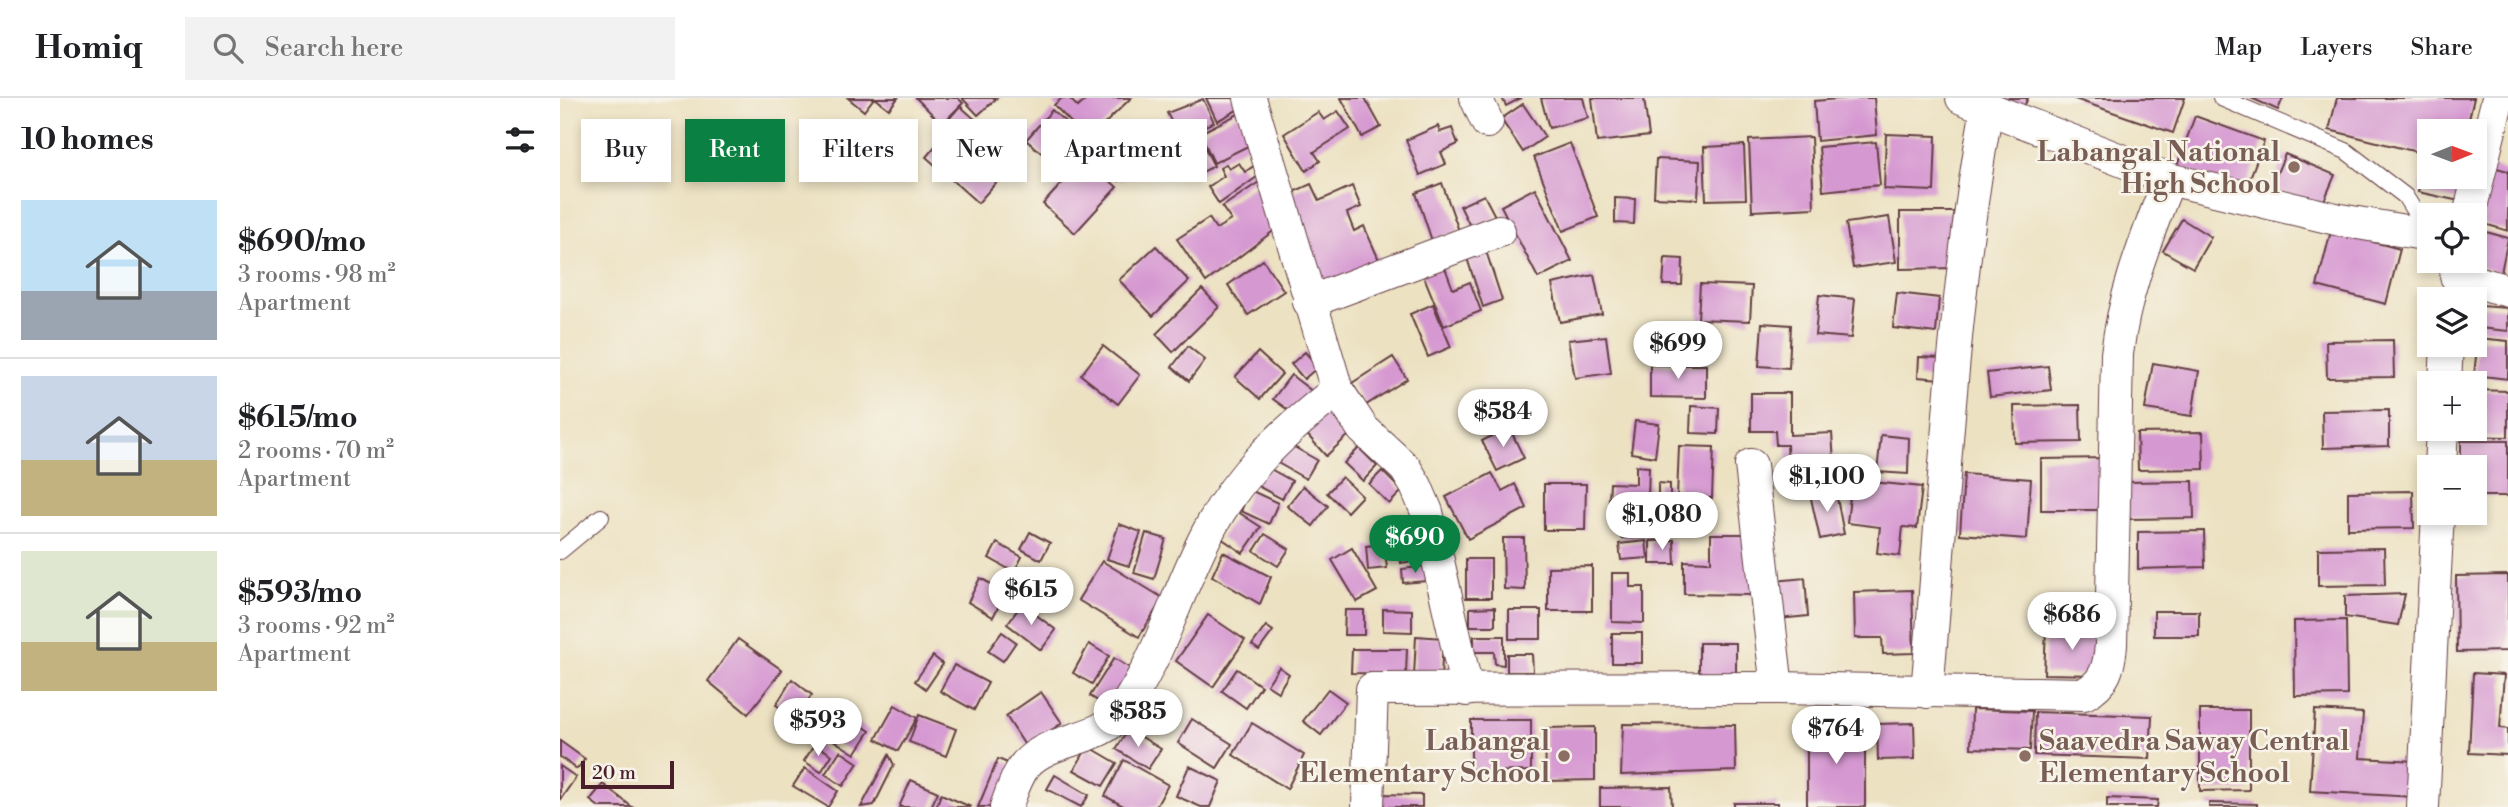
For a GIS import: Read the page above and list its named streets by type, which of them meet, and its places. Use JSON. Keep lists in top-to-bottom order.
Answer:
{
  "places": ["Labangal National High School", "Labangal Elementary School", "Saavedra Saway Central Elementary School"],
  "scale_bar": "20 m",
  "north": "right",
  "page": {
    "header": "Homiq",
    "search": "Search here",
    "nav": ["Map", "Layers", "Share"],
    "heading": "10 homes",
    "map_buttons": ["+", "−"],
    "chip": [
      "Buy",
      "Rent",
      "Filters",
      "New",
      "Apartment"
    ],
    "list": [
      {
        "name": "$690/mo",
        "note": "3 rooms · 98 m² · Apartment"
      },
      {
        "name": "$615/mo",
        "note": "2 rooms · 70 m² · Apartment"
      },
      {
        "name": "$593/mo",
        "note": "3 rooms · 92 m² · Apartment"
      }
    ],
    "price": [
      "$699",
      "$584",
      "$1,100",
      "$1,080",
      "$690",
      "$615",
      "$686",
      "$585",
      "$593",
      "$764"
    ],
    "scale": "20 m"
  }
}
